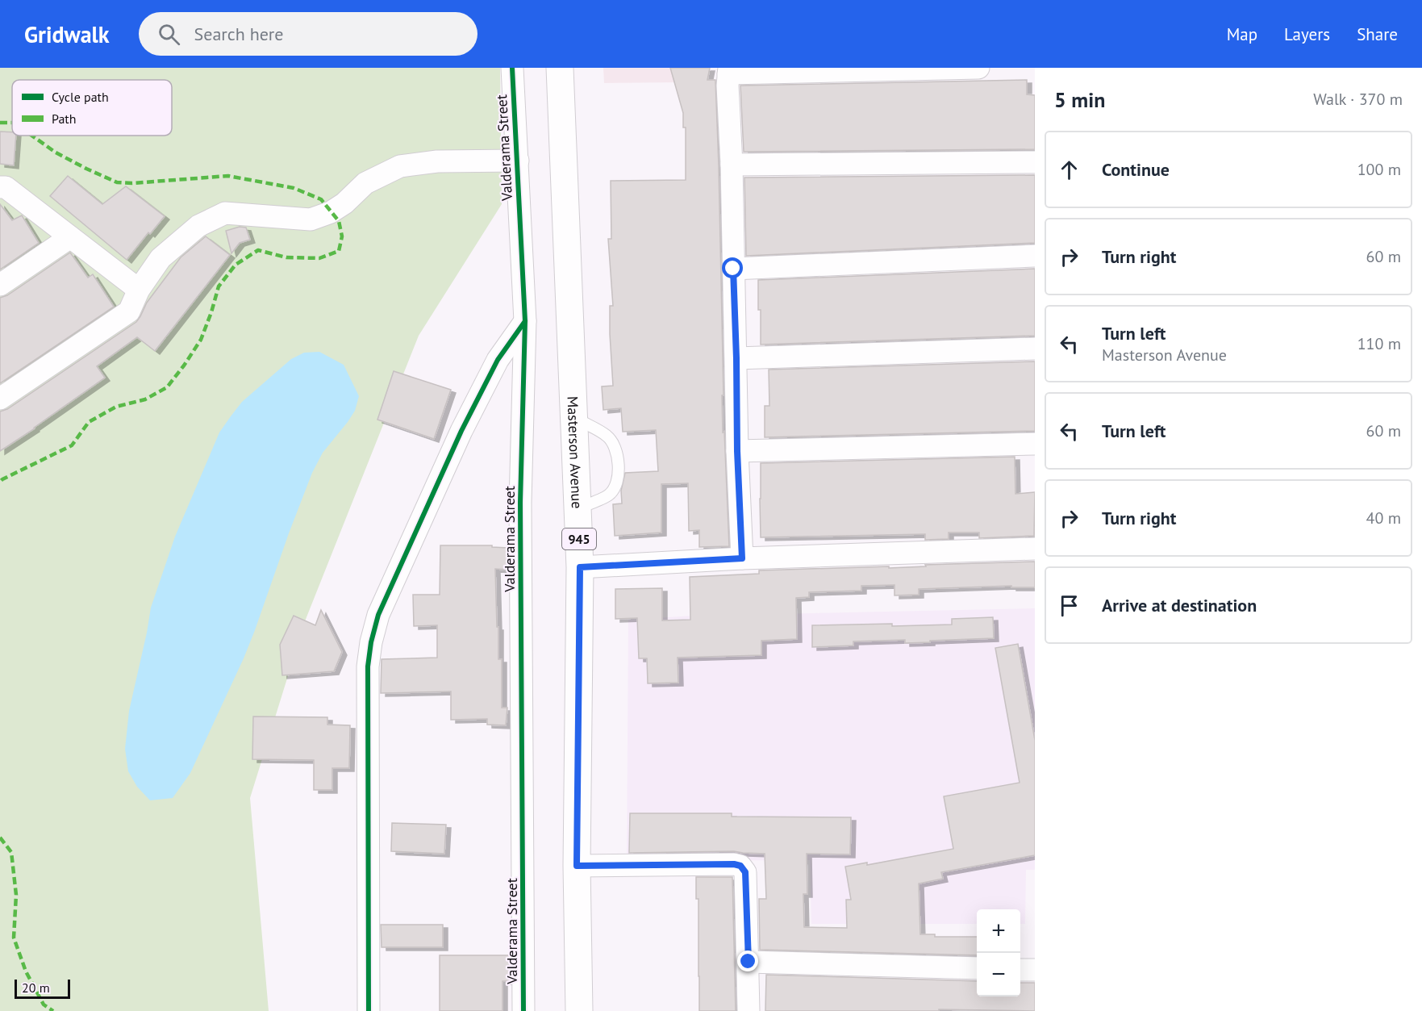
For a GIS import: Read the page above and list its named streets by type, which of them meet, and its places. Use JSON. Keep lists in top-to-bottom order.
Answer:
{
  "streets": {
    "main road": ["Masterson Avenue", "945"],
    "street": ["Valderama Street"]
  },
  "legend": ["Cycle path", "Path"],
  "scale_bar": "20 m",
  "page": {
    "header": "Gridwalk",
    "search": "Search here",
    "nav": ["Map", "Layers", "Share"],
    "heading": ["5 min", "Walk · 370 m"],
    "list": [
      ["Continue", "100 m"],
      ["Turn right", "60 m"],
      ["Turn left", "Masterson Avenue", "110 m"],
      ["Turn left", "60 m"],
      ["Turn right", "40 m"],
      "Arrive at destination"
    ],
    "map_buttons": ["+", "−"],
    "scale": "20 m"
  }
}
